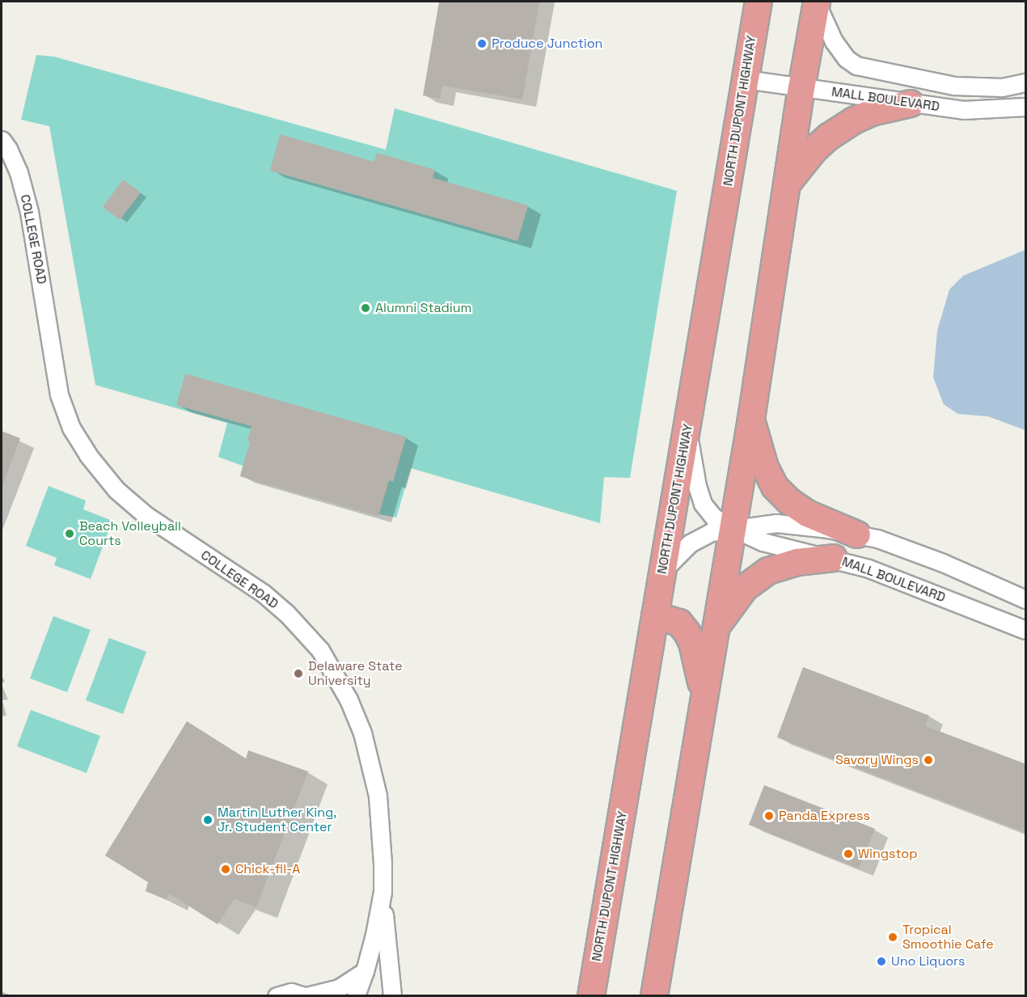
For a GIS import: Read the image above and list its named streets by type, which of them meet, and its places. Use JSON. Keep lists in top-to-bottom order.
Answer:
{
  "streets": {
    "highway": ["NORTH DUPONT HIGHWAY"],
    "street": ["MALL BOULEVARD", "COLLEGE ROAD"]
  },
  "crossings": [
    ["MALL BOULEVARD", "NORTH DUPONT HIGHWAY"]
  ],
  "places": [
    "Produce Junction",
    "Alumni Stadium",
    "Beach Volleyball Courts",
    "Delaware State University",
    "Savory Wings",
    "Panda Express",
    "Martin Luther King, Jr. Student Center",
    "Wingstop",
    "Chick-fil-A",
    "Tropical Smoothie Cafe",
    "Uno Liquors"
  ]
}
